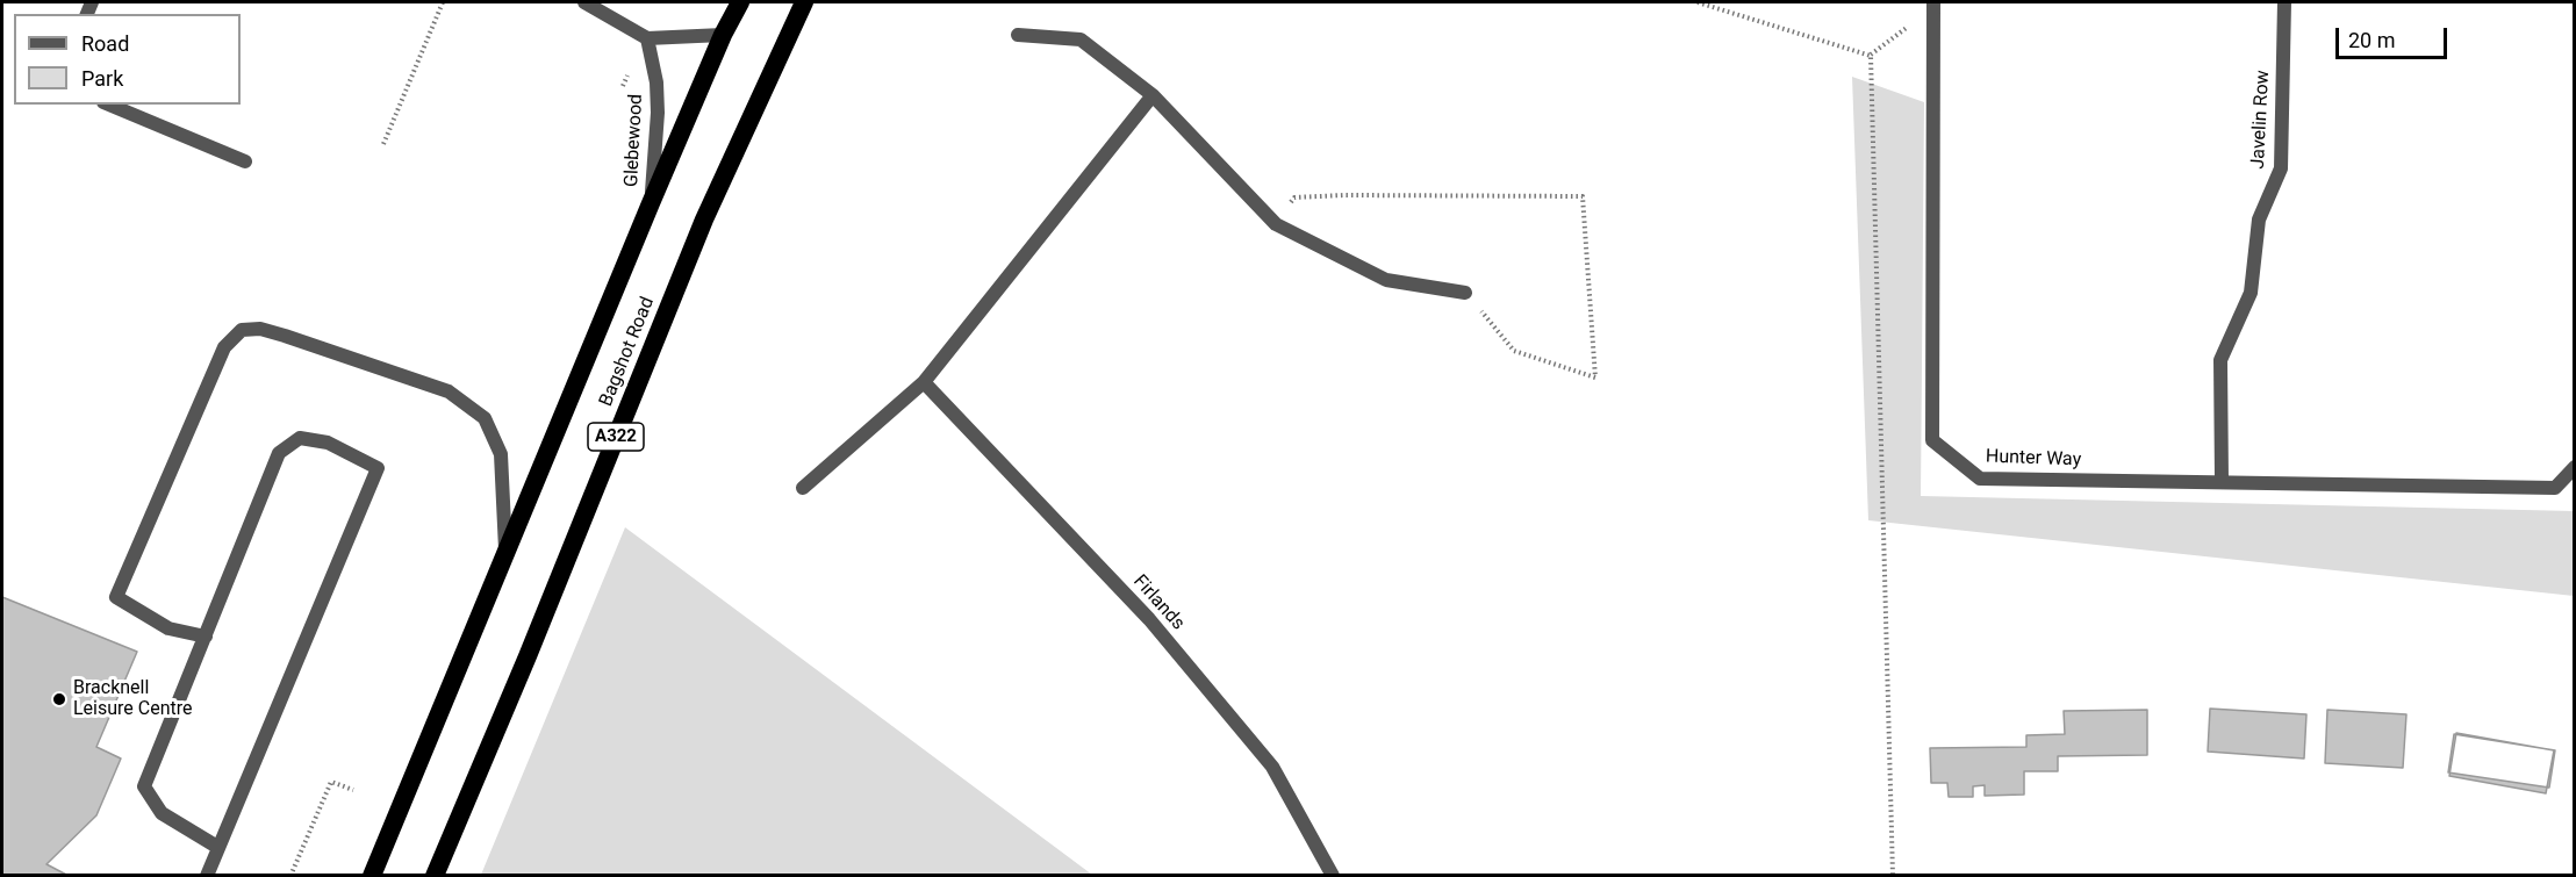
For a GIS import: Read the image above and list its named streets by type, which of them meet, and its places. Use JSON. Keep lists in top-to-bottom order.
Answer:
{
  "streets": {
    "highway": ["Bagshot Road", "A322"],
    "street": [
      "Javelin Row",
      "Glebewood",
      "Hunter Way",
      "Firlands"
    ]
  },
  "crossings": [
    ["Javelin Row", "Hunter Way"],
    ["Glebewood", "Bagshot Road"]
  ],
  "places": ["Bracknell Leisure Centre"],
  "legend": ["Road", "Park"],
  "scale_bar": "20 m"
}
